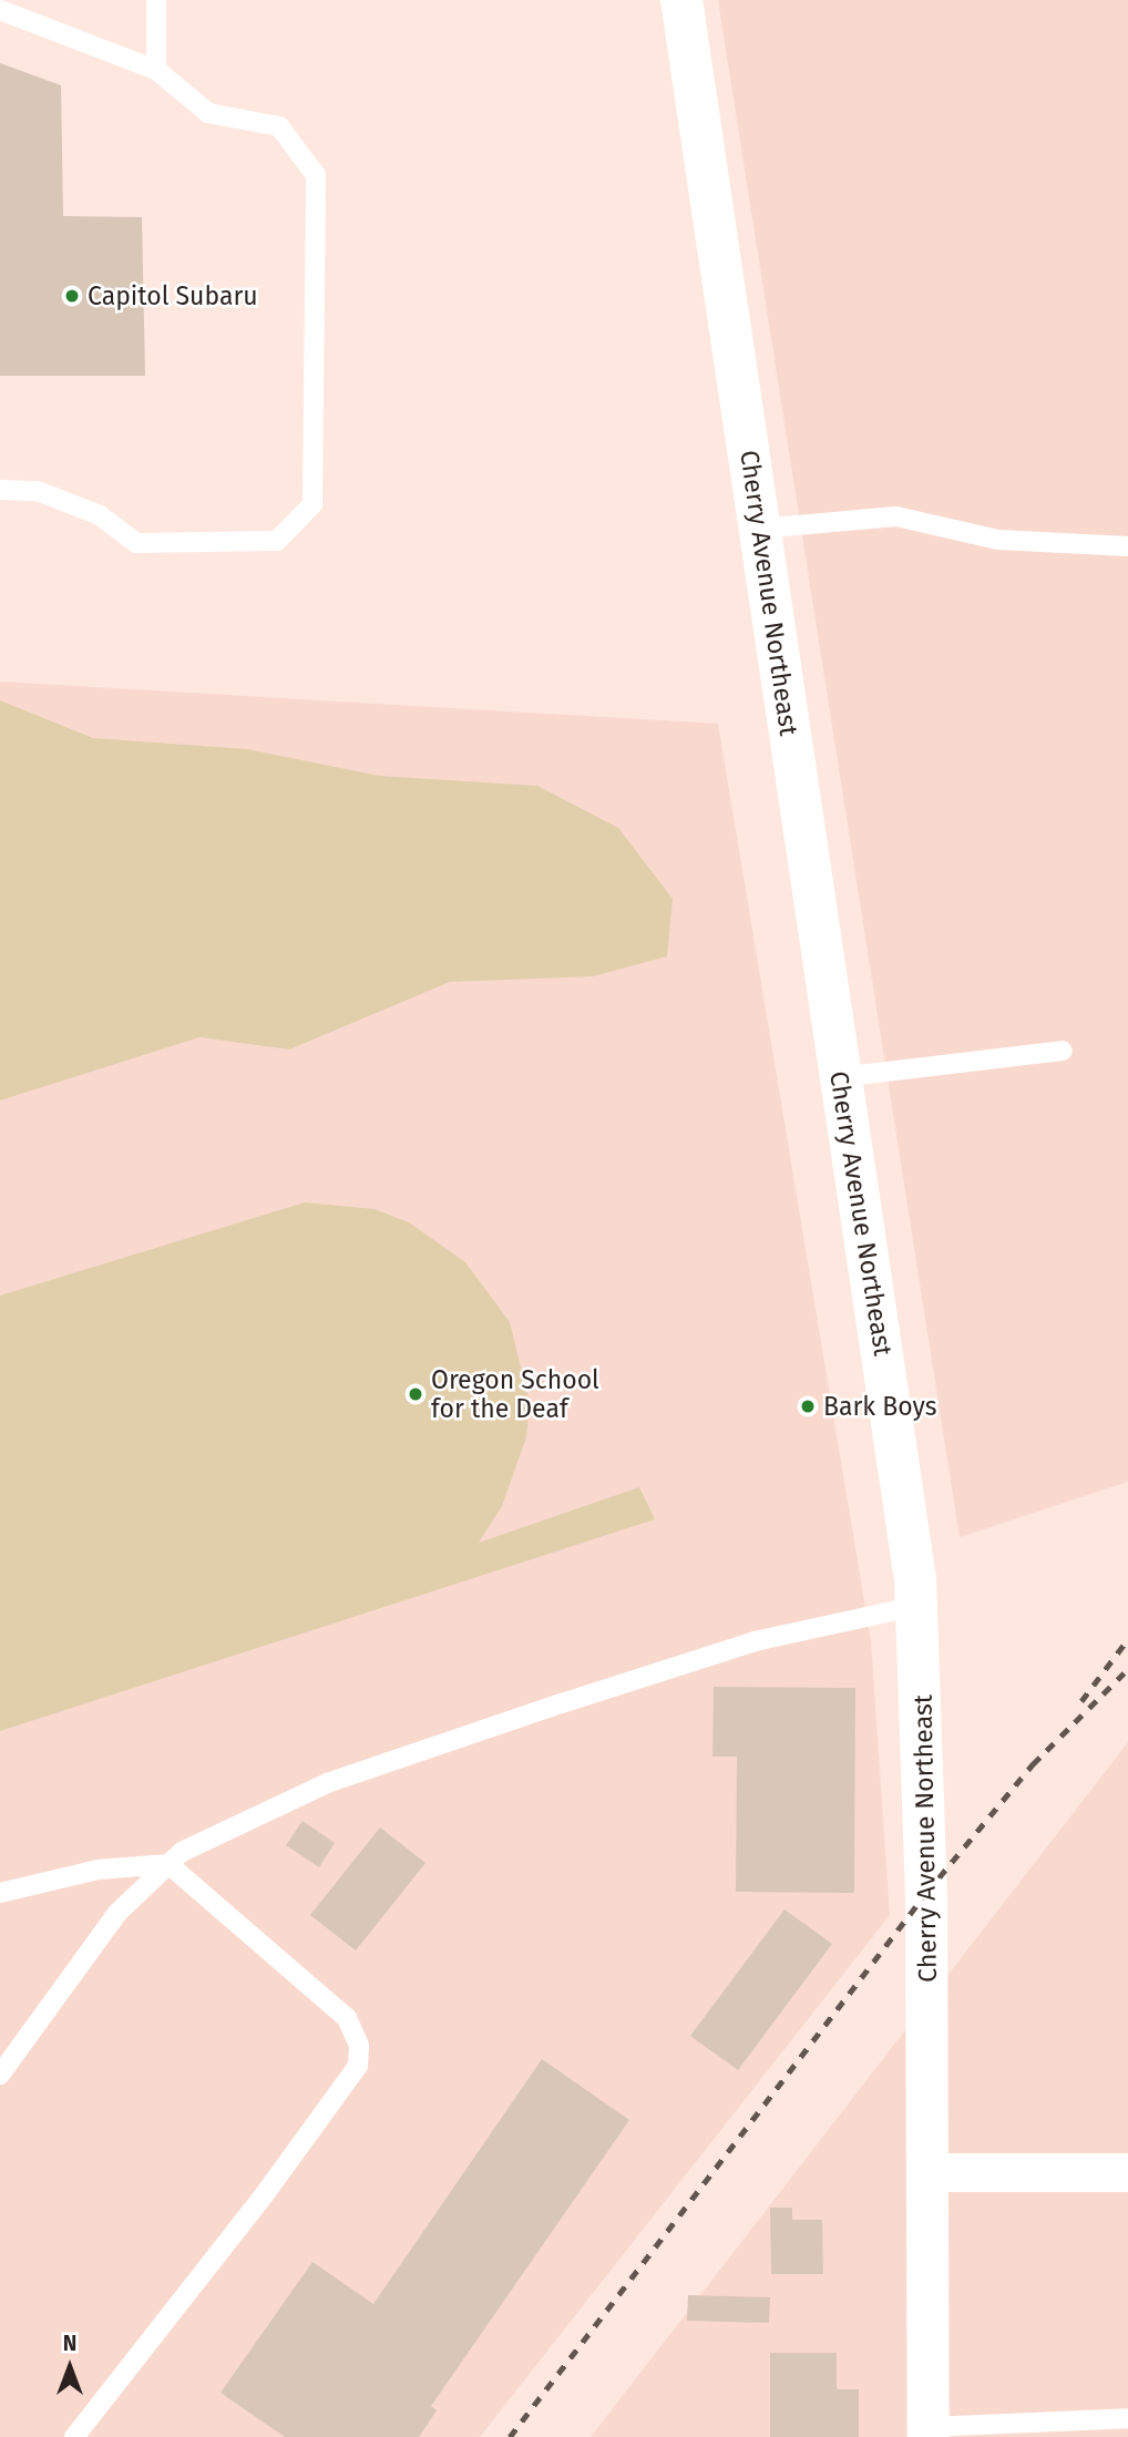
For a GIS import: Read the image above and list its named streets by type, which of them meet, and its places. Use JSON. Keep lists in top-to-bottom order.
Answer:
{
  "streets": {
    "main road": ["Cherry Avenue Northeast"]
  },
  "places": ["Capitol Subaru", "Oregon School for the Deaf", "Bark Boys"],
  "north": "top"
}
